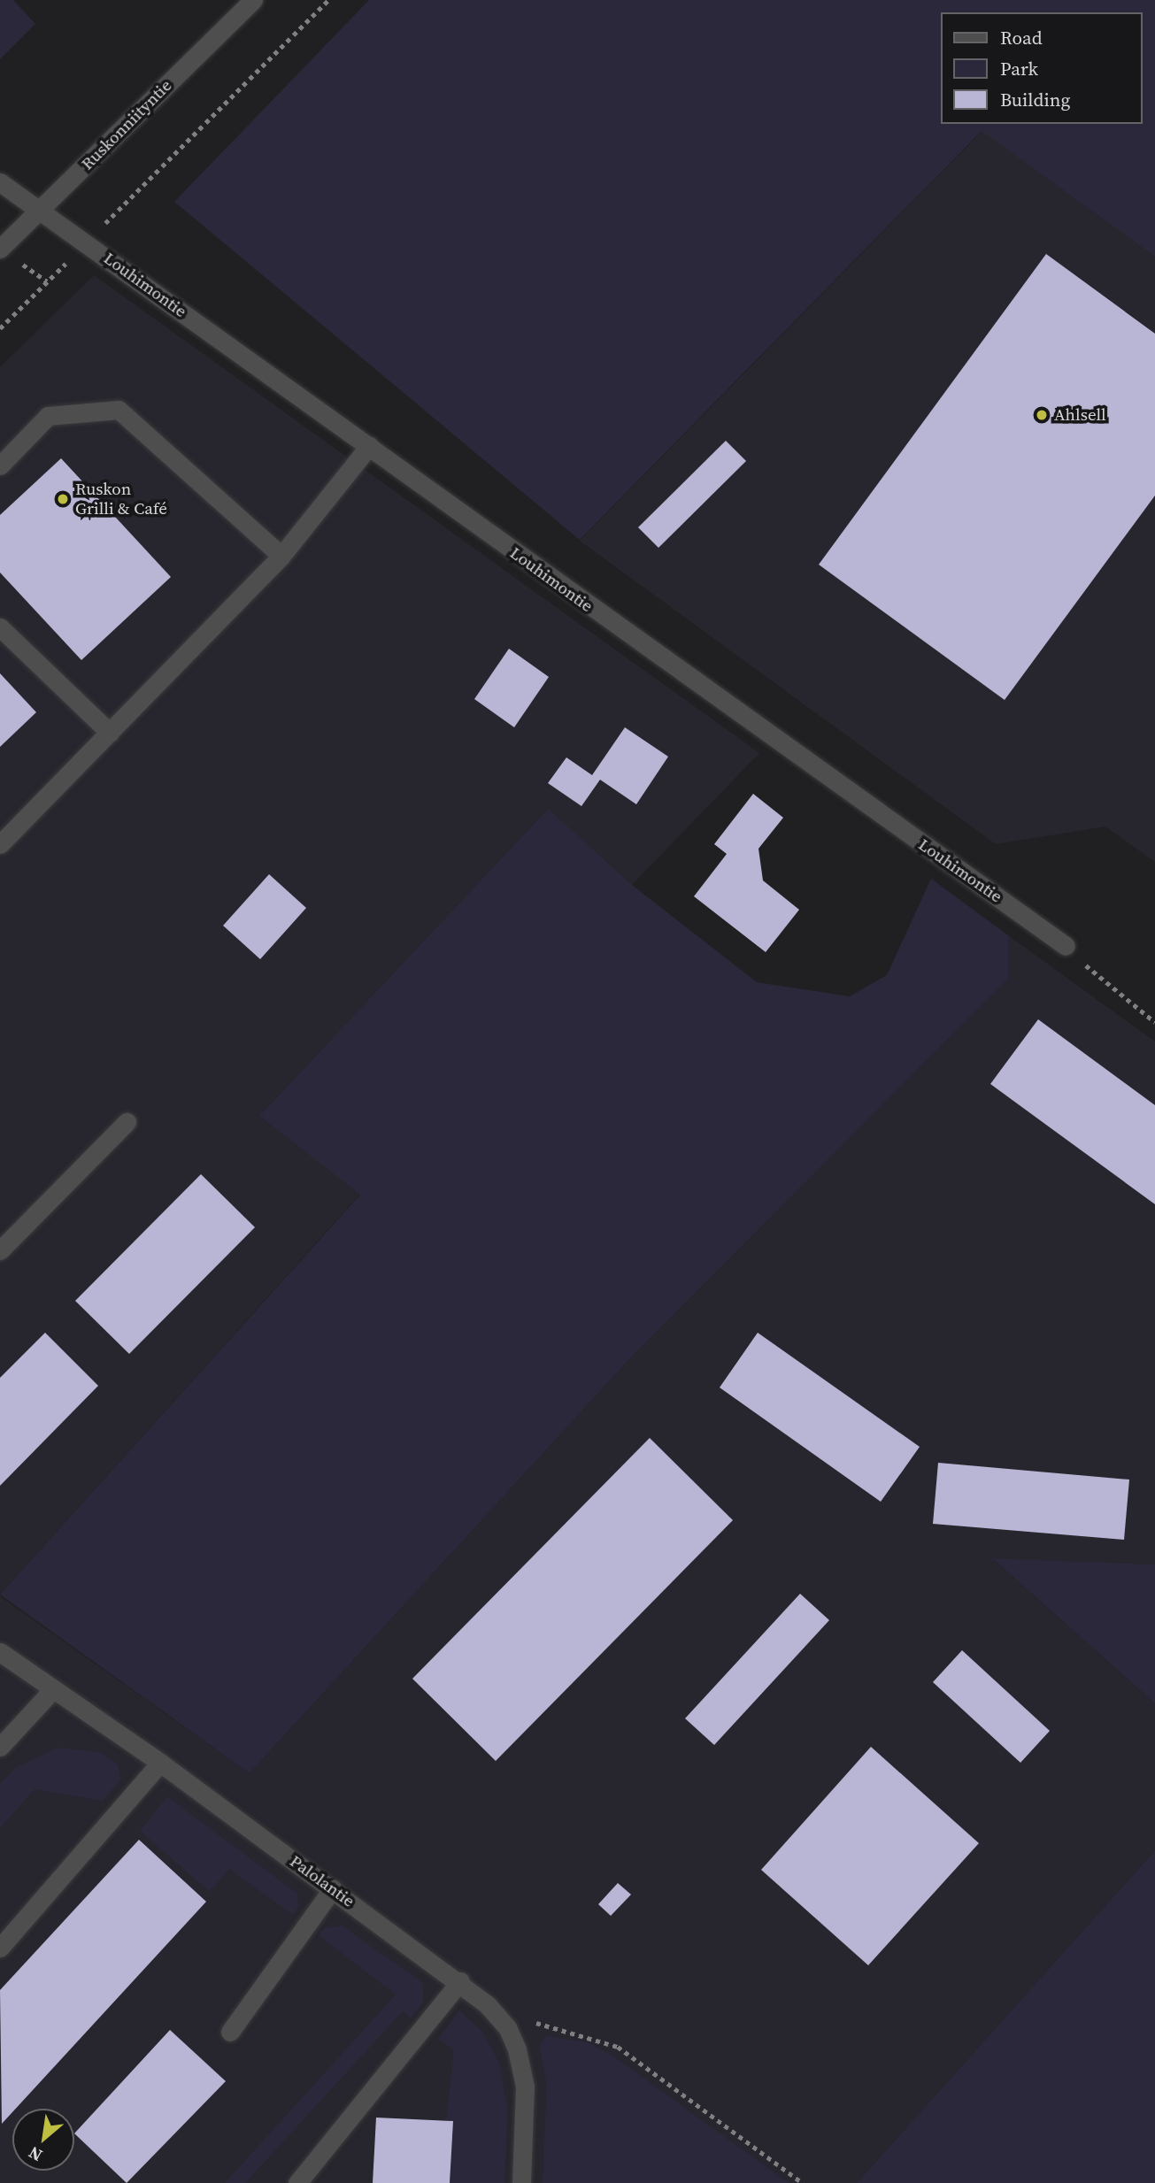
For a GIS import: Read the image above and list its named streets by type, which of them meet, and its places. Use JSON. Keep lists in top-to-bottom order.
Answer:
{
  "streets": {
    "street": ["Ruskonniityntie", "Louhimontie", "Palolantie"]
  },
  "crossings": [
    ["Ruskonniityntie", "Louhimontie"]
  ],
  "places": ["Ahlsell", "Ruskon Grilli & Café"],
  "legend": ["Road", "Park", "Building"],
  "north": "bottom left"
}
